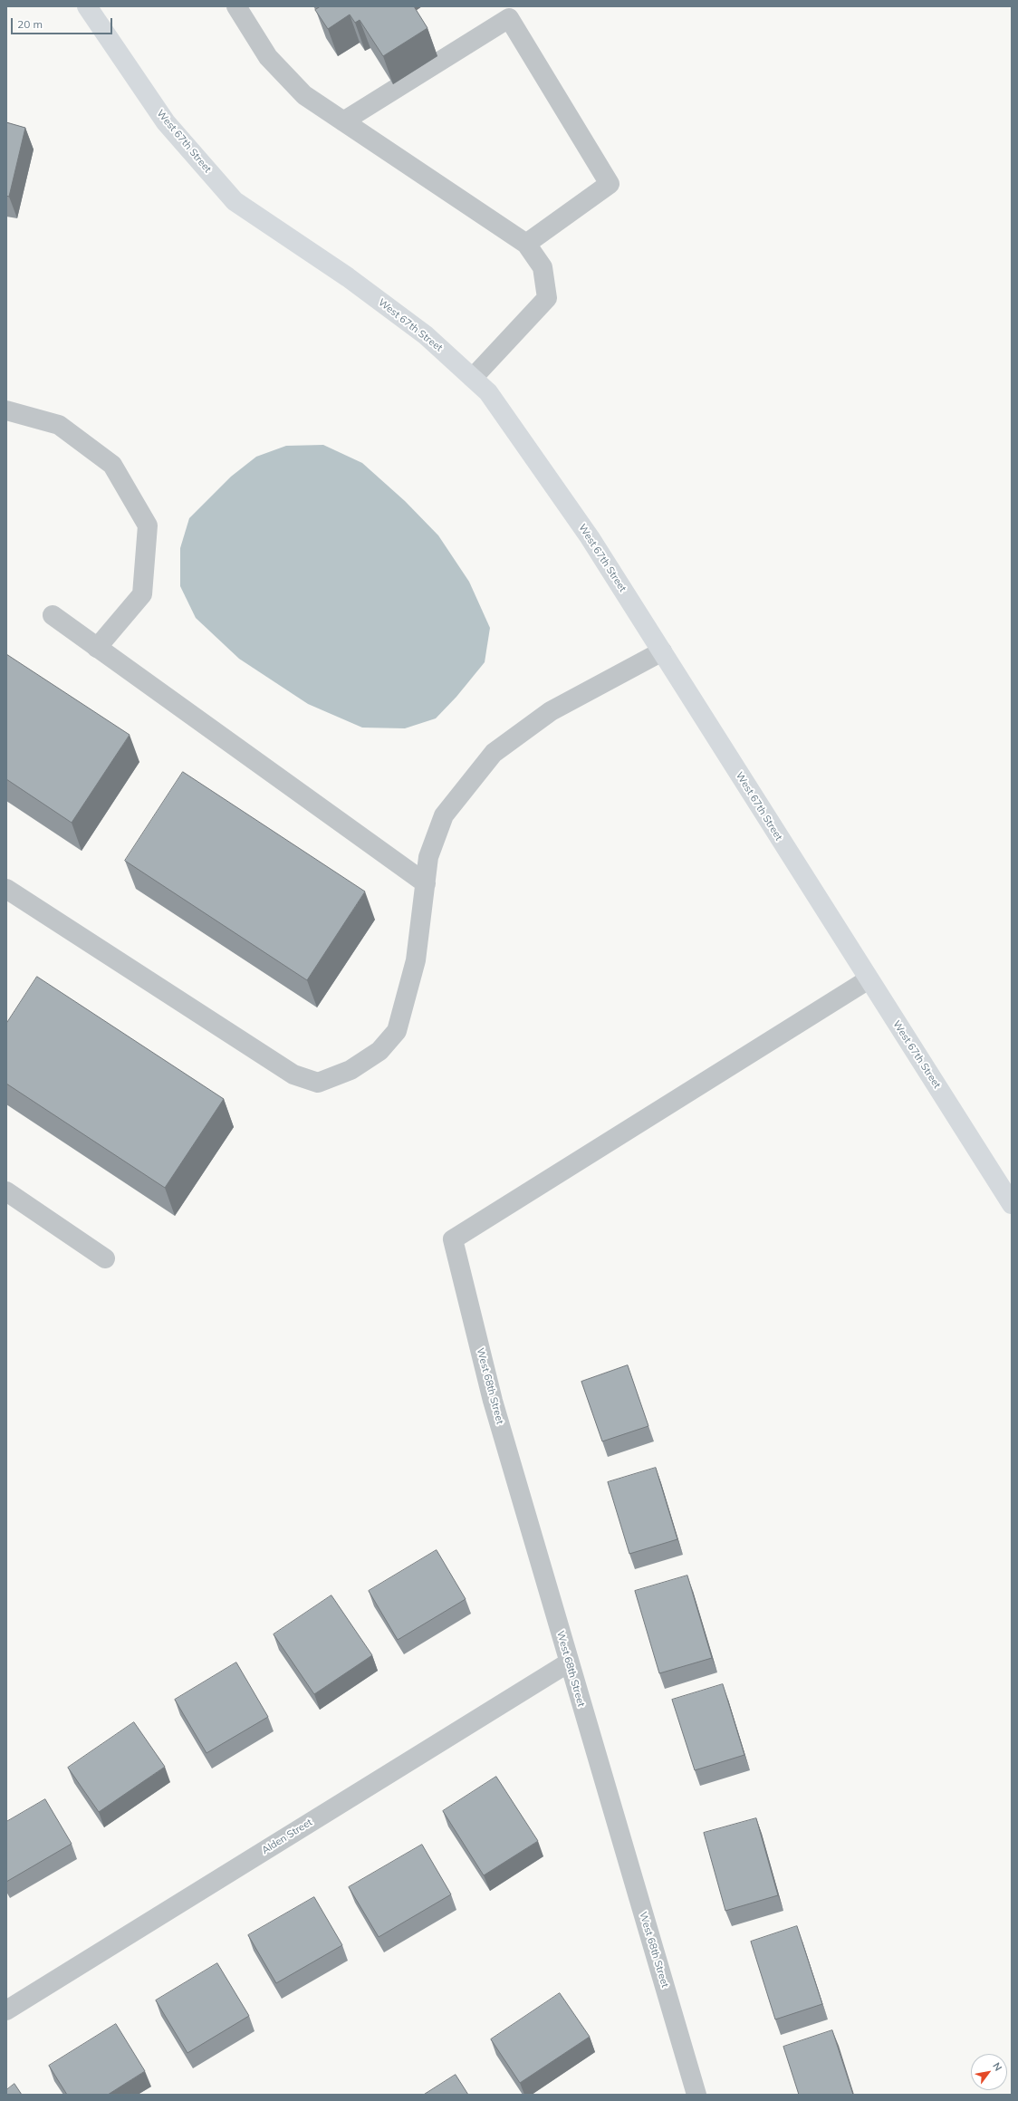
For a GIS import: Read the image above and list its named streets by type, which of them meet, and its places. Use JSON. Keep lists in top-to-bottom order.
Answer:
{
  "streets": {
    "street": ["West 67th Street", "West 68th Street", "Alden Street"]
  },
  "crossings": [
    ["West 67th Street", "West 68th Street"],
    ["West 68th Street", "Alden Street"]
  ],
  "scale_bar": "20 m",
  "north": "top right"
}
